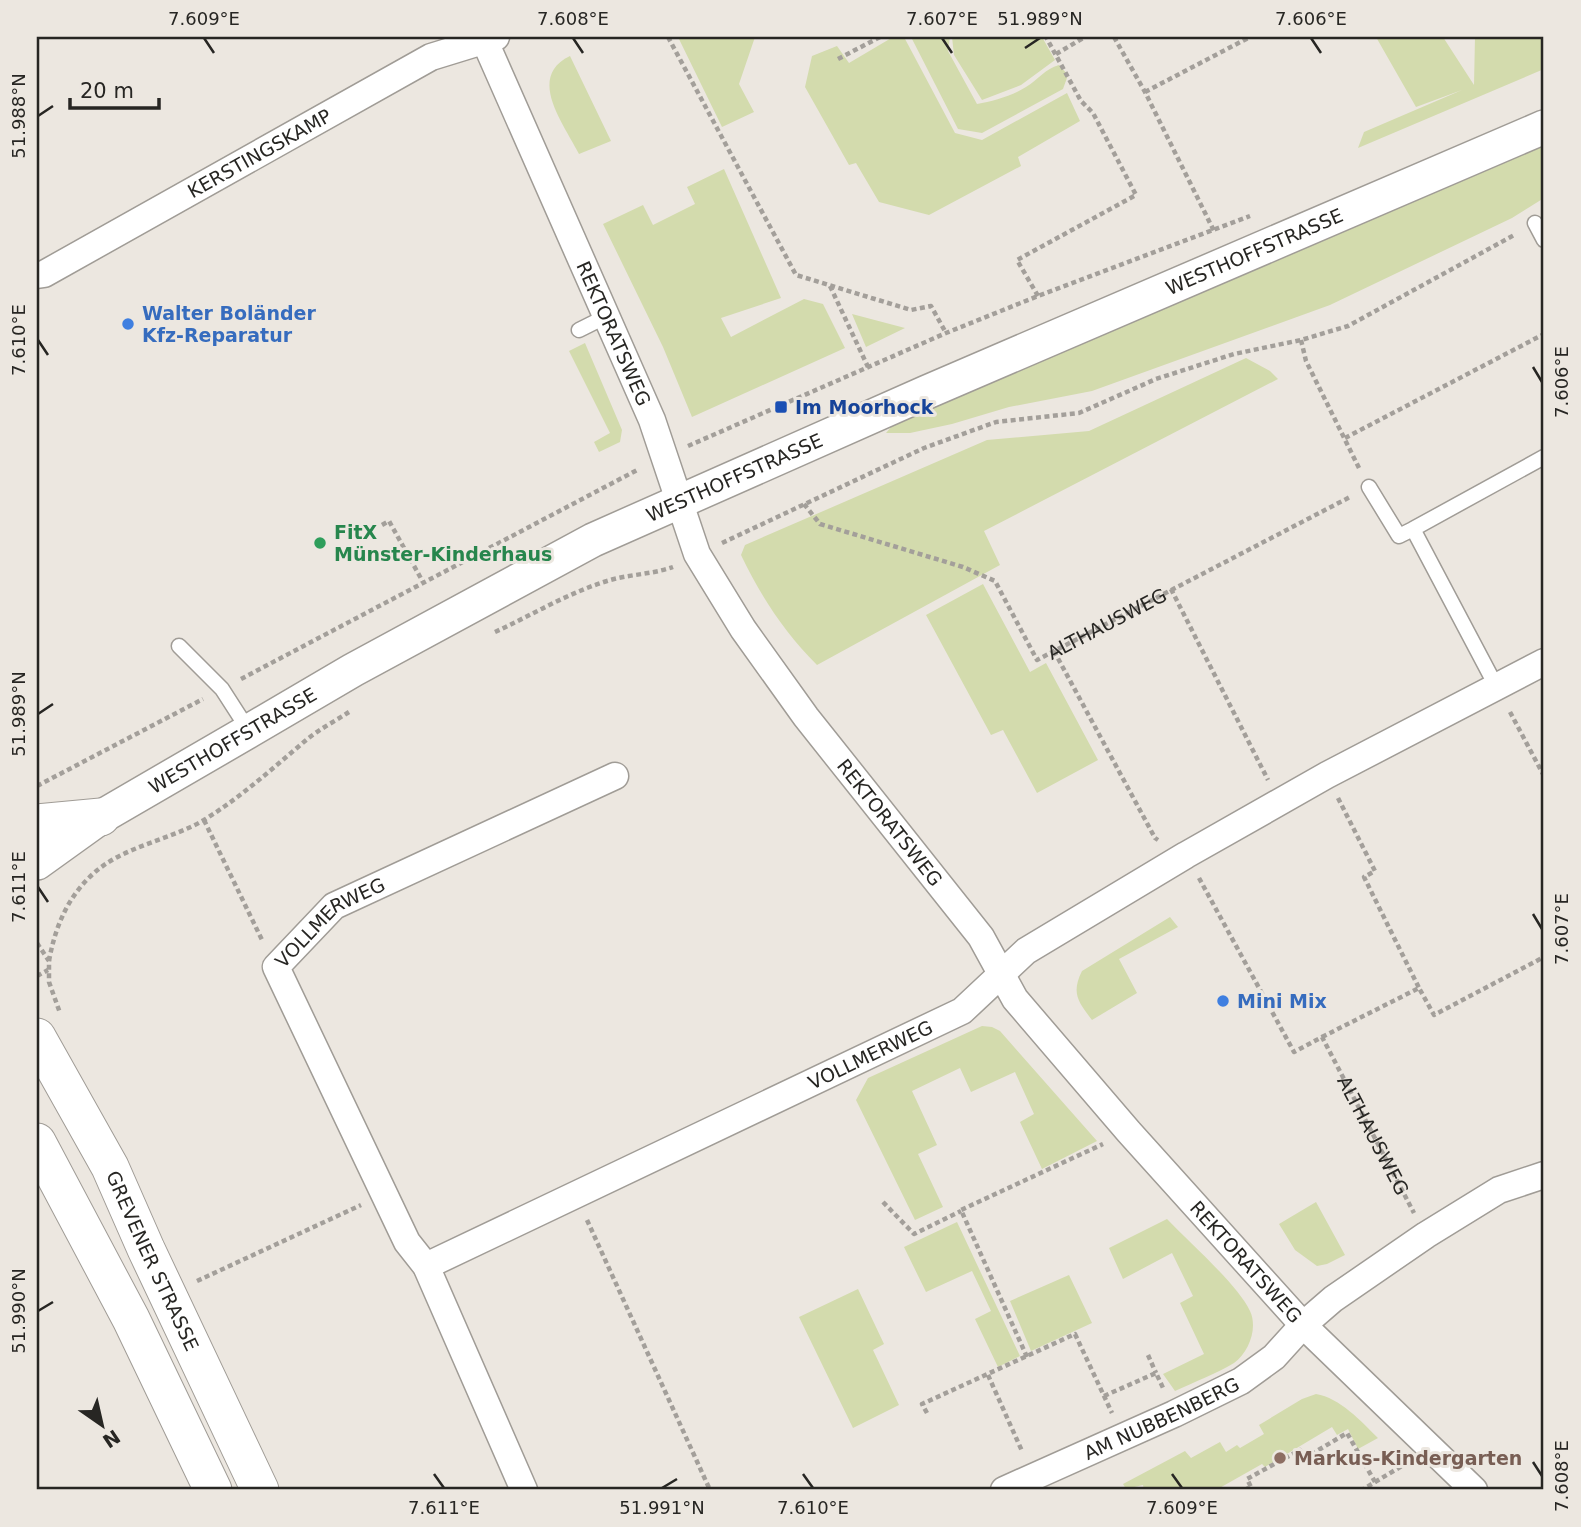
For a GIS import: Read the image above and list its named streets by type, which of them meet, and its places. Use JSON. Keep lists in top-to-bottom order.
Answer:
{
  "streets": {
    "main road": ["GREVENER STRASSE"],
    "street": [
      "KERSTINGSKAMP",
      "WESTHOFFSTRASSE",
      "REKTORATSWEG",
      "VOLLMERWEG",
      "AM NUBBENBERG"
    ],
    "path": ["ALTHAUSWEG"]
  },
  "crossings": [
    ["KERSTINGSKAMP", "REKTORATSWEG"],
    ["WESTHOFFSTRASSE", "REKTORATSWEG"],
    ["REKTORATSWEG", "VOLLMERWEG"],
    ["REKTORATSWEG", "AM NUBBENBERG"]
  ],
  "places": {
    "other": [
      "Walter Boländer Kfz-Reparatur",
      "FitX Münster-Kinderhaus",
      "Mini Mix",
      "Markus-Kindergarten"
    ],
    "transit": ["Im Moorhock"]
  },
  "scale_bar": "20 m",
  "north": "bottom right",
  "coordinates": [
    "7.609°E",
    "7.608°E",
    "7.607°E",
    "51.989°N",
    "7.606°E",
    "51.988°N",
    "7.610°E",
    "7.611°E",
    "51.990°N",
    "51.991°N"
  ]
}
